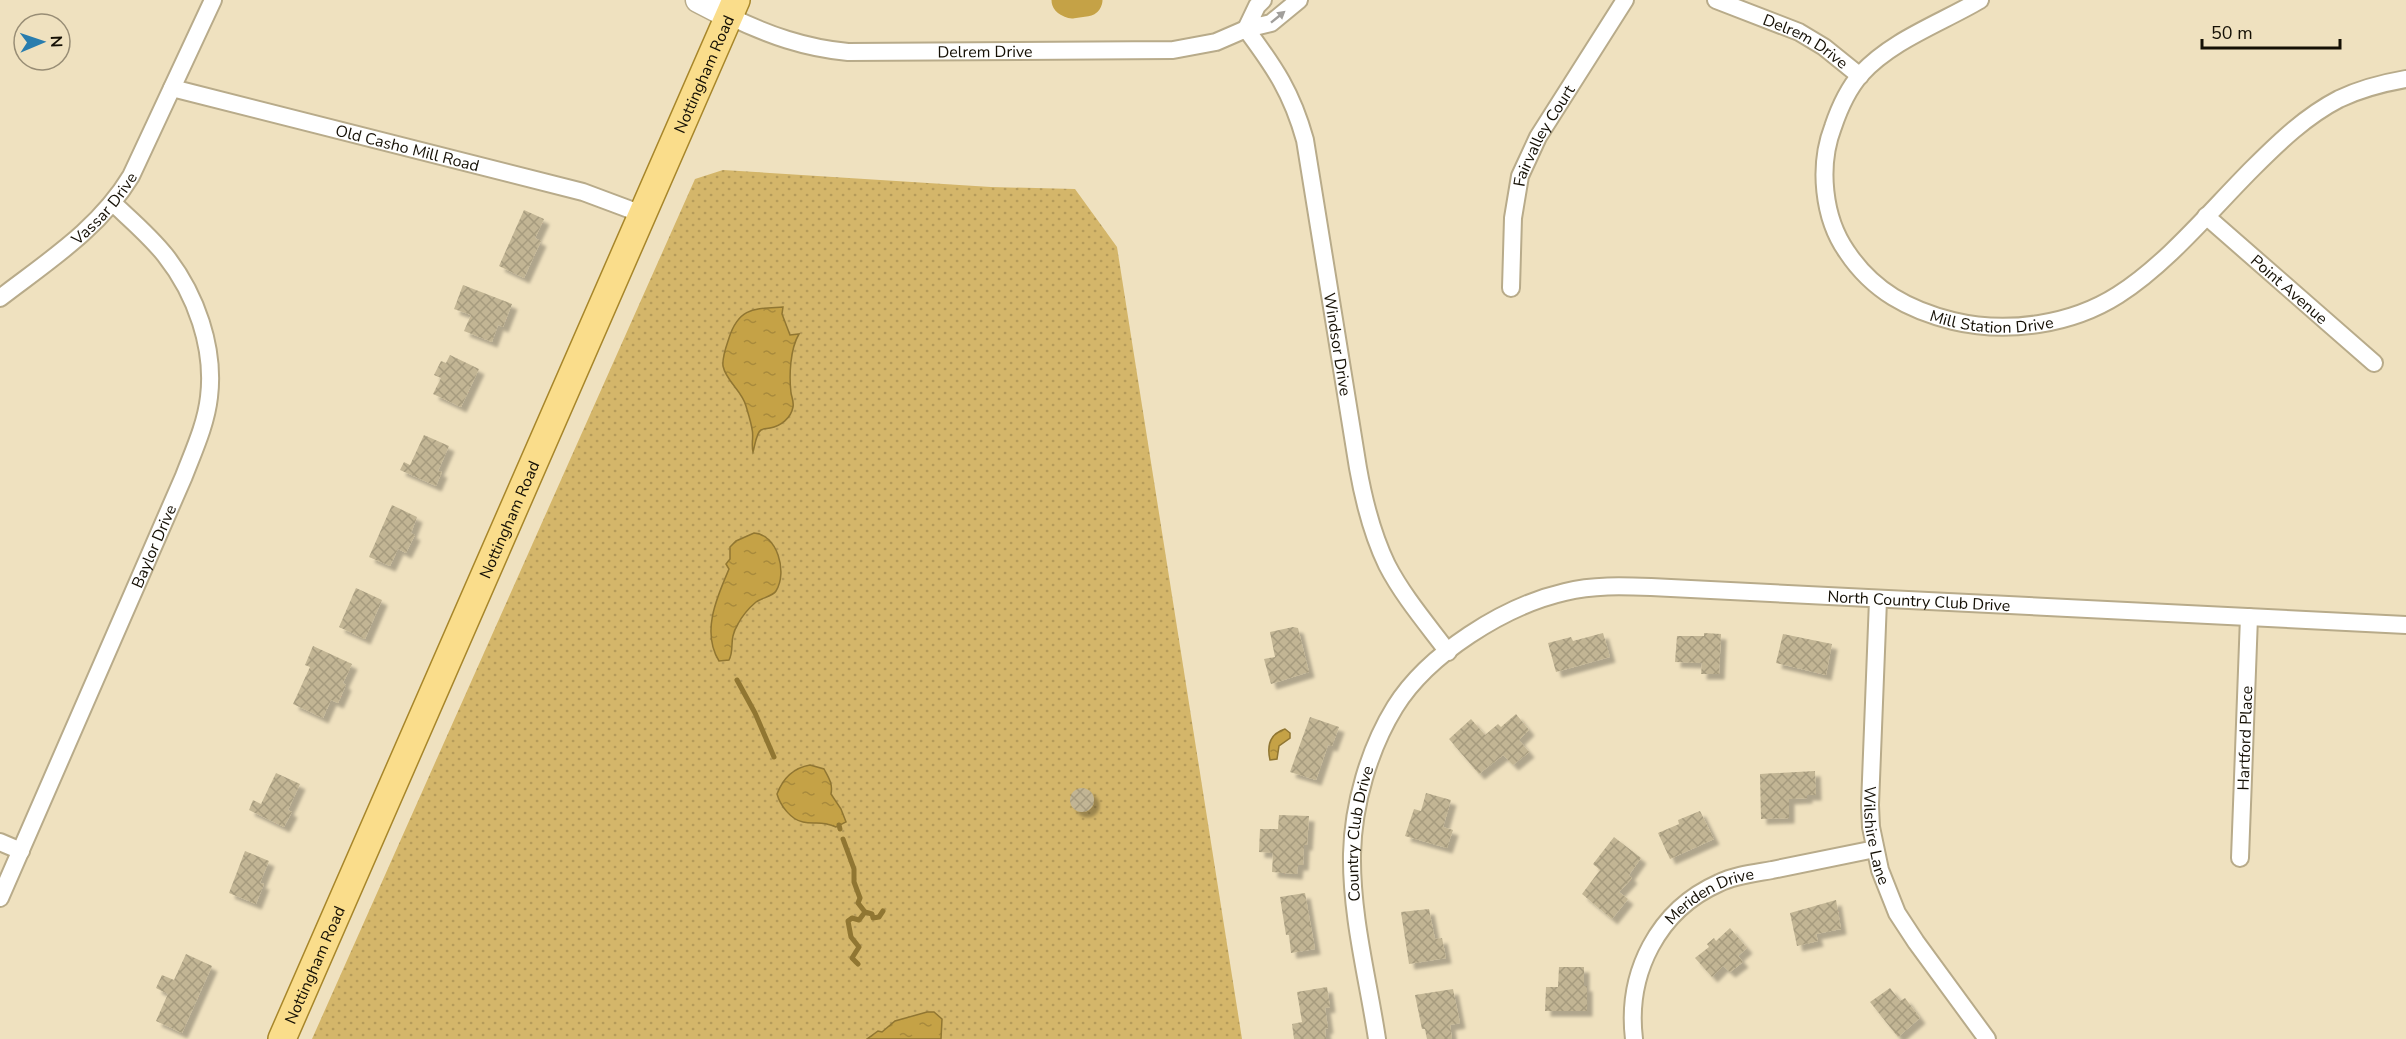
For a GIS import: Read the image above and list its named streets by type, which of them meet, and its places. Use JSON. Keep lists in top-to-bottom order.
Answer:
{
  "streets": {
    "main road": ["Nottingham Road"],
    "street": [
      "Delrem Drive",
      "Fairvalley Court",
      "Old Casho Mill Road",
      "Vassar Drive",
      "Point Avenue",
      "Mill Station Drive",
      "Windsor Drive",
      "Baylor Drive",
      "North Country Club Drive",
      "Hartford Place",
      "Country Club Drive",
      "Wilshire Lane",
      "Meriden Drive"
    ]
  },
  "crossings": [
    ["Delrem Drive", "Nottingham Road"],
    ["Delrem Drive", "Mill Station Drive"],
    ["Delrem Drive", "Windsor Drive"],
    ["Nottingham Road", "Old Casho Mill Road"],
    ["Old Casho Mill Road", "Vassar Drive"],
    ["Vassar Drive", "Baylor Drive"],
    ["Point Avenue", "Mill Station Drive"],
    ["Windsor Drive", "North Country Club Drive"],
    ["Windsor Drive", "Country Club Drive"],
    ["North Country Club Drive", "Hartford Place"],
    ["North Country Club Drive", "Country Club Drive"],
    ["North Country Club Drive", "Wilshire Lane"],
    ["Wilshire Lane", "Meriden Drive"]
  ],
  "scale_bar": "50 m",
  "north": "right"
}
